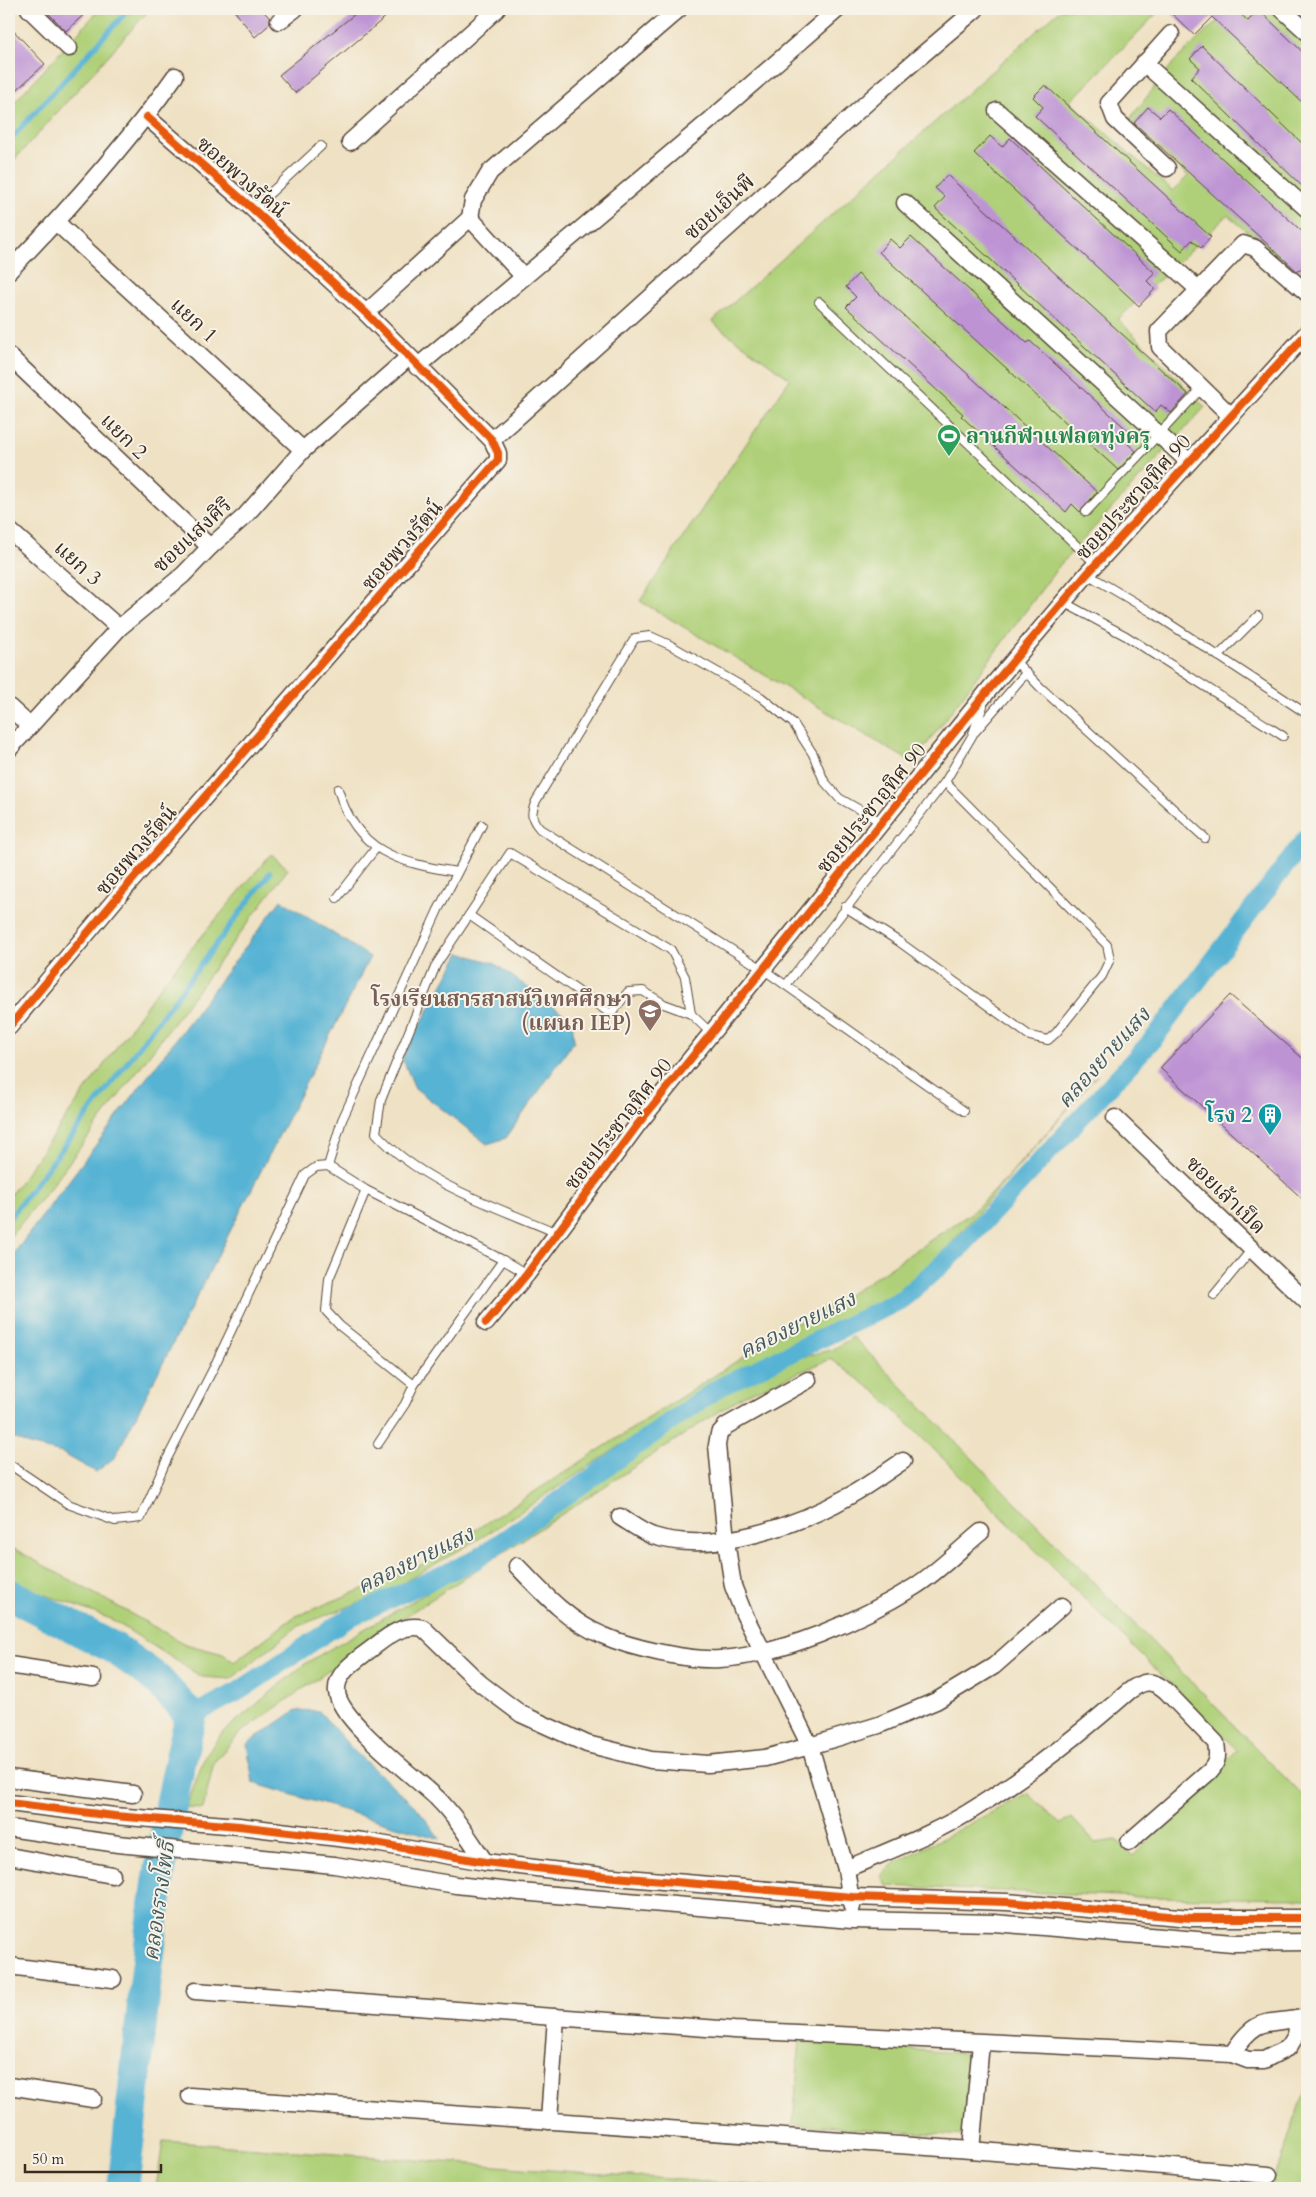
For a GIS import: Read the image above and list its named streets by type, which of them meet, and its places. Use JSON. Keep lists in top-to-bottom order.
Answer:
{
  "streets": {
    "street": [
      "ซอยพวงรัตน์",
      "ซอยเอ็นพี",
      "แยก 1",
      "แยก 2",
      "ซอยประชาอุทิศ 90",
      "ซอยแสงศิริ",
      "แยก 3",
      "ซอยเล้าเป็ด"
    ]
  },
  "crossings": [
    ["ซอยพวงรัตน์", "ซอยเอ็นพี"],
    ["ซอยพวงรัตน์", "ซอยแสงศิริ"],
    ["แยก 1", "ซอยแสงศิริ"],
    ["แยก 2", "ซอยแสงศิริ"],
    ["ซอยแสงศิริ", "แยก 3"]
  ],
  "water": ["คลองยายแสง", "คลองรางโพธิ์"],
  "places": {
    "sports": ["ลานกีฬาแฟลตทุ่งครุ"],
    "school or university": ["โรงเรียนสารสาสน์วิเทศศึกษา (แผนก IEP)"],
    "building": ["โรง 2"]
  },
  "scale_bar": "50 m"
}
